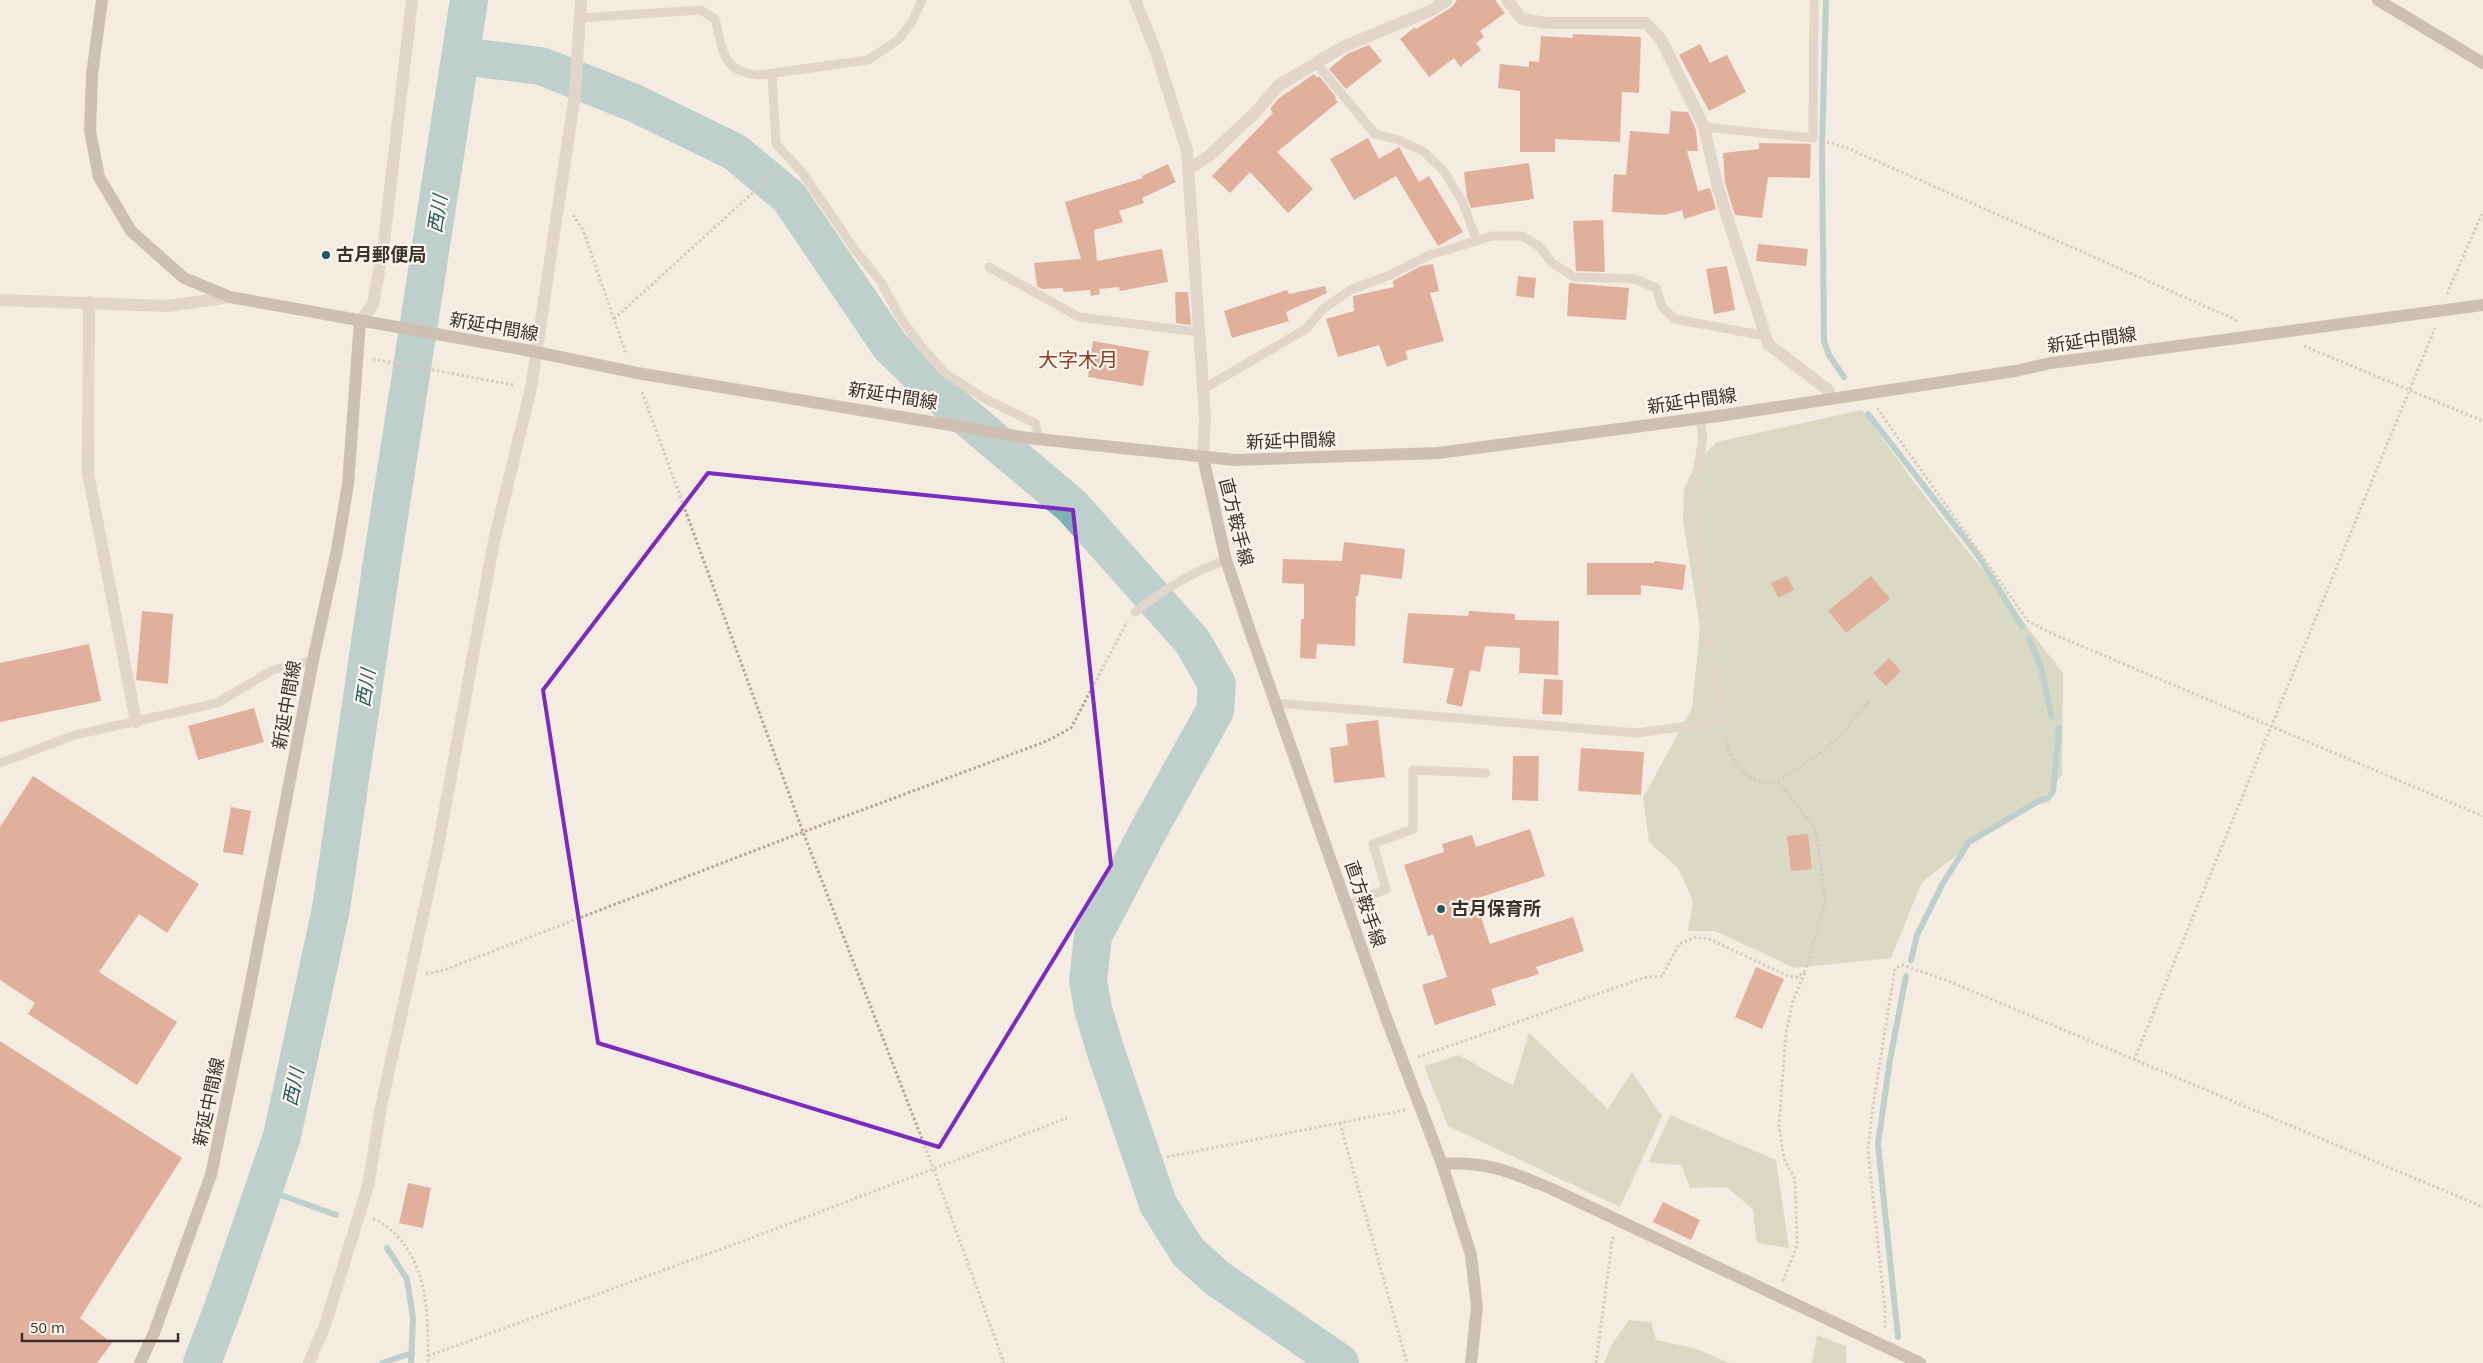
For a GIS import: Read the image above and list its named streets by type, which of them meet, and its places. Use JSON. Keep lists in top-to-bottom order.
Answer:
{
  "streets": {
    "main road": ["新延中間線", "直方鞍手線"]
  },
  "crossings": [
    ["新延中間線", "直方鞍手線"]
  ],
  "districts": ["大字木月"],
  "water": ["西川"],
  "places": ["古月郵便局", "古月保育所"],
  "scale_bar": "50 m"
}
